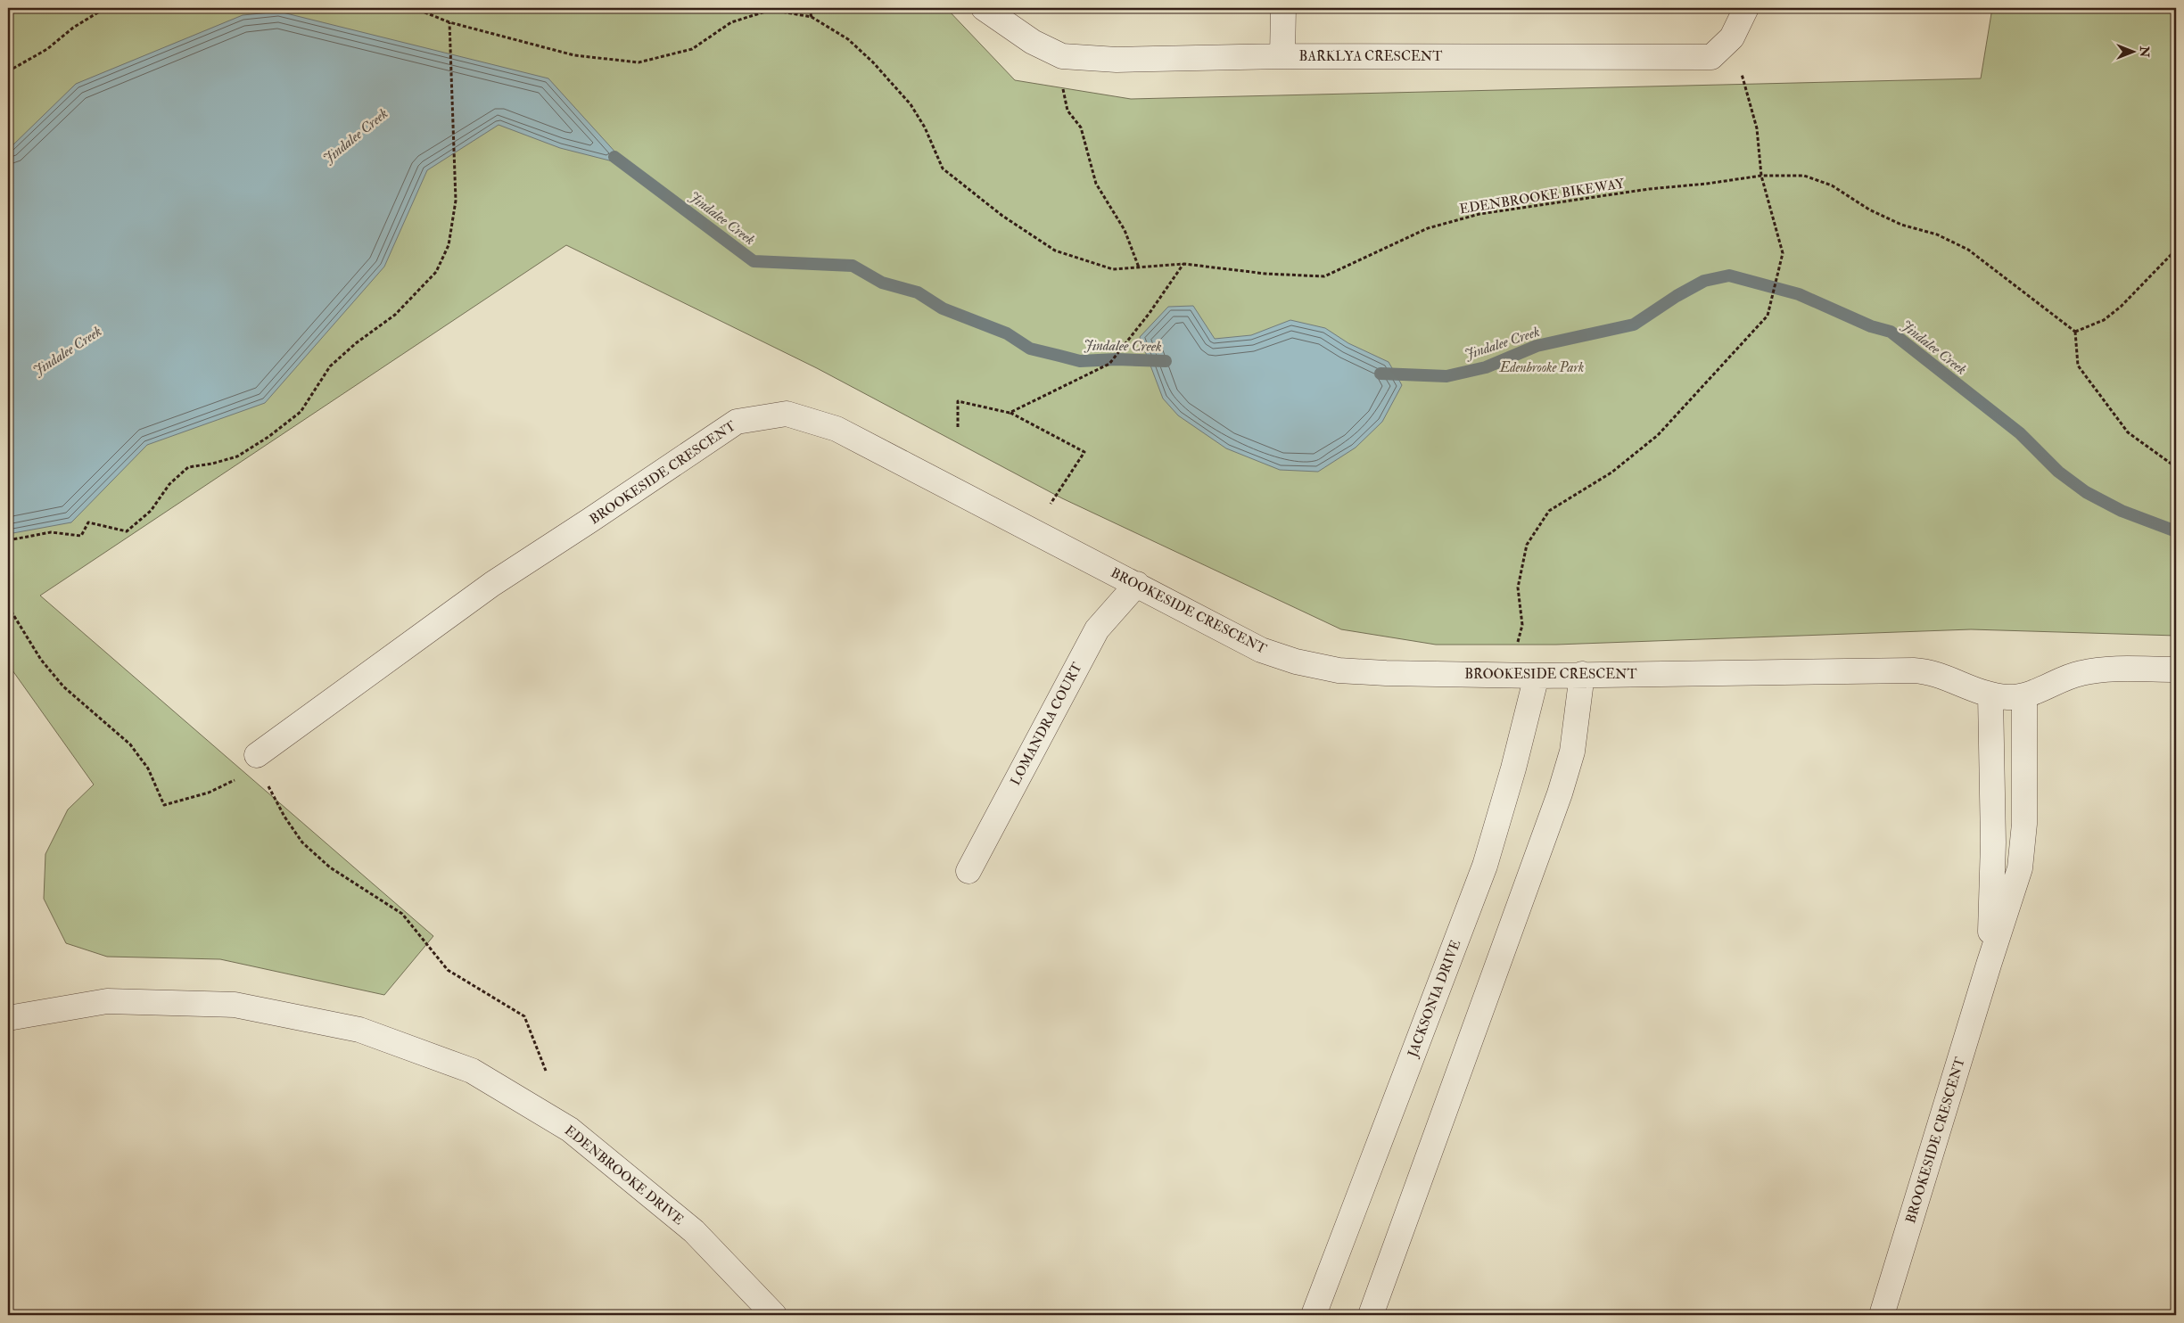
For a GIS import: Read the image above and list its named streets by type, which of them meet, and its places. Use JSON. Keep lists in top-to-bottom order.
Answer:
{
  "streets": {
    "street": [
      "BARKLYA CRESCENT",
      "BROOKESIDE CRESCENT",
      "LOMANDRA COURT",
      "JACKSONIA DRIVE",
      "EDENBROOKE DRIVE"
    ],
    "path": ["EDENBROOKE BIKEWAY"]
  },
  "crossings": [
    ["BROOKESIDE CRESCENT", "LOMANDRA COURT"],
    ["BROOKESIDE CRESCENT", "JACKSONIA DRIVE"]
  ],
  "water": ["Jindalee Creek"],
  "parks": ["Edenbrooke Park"],
  "north": "right"
}
